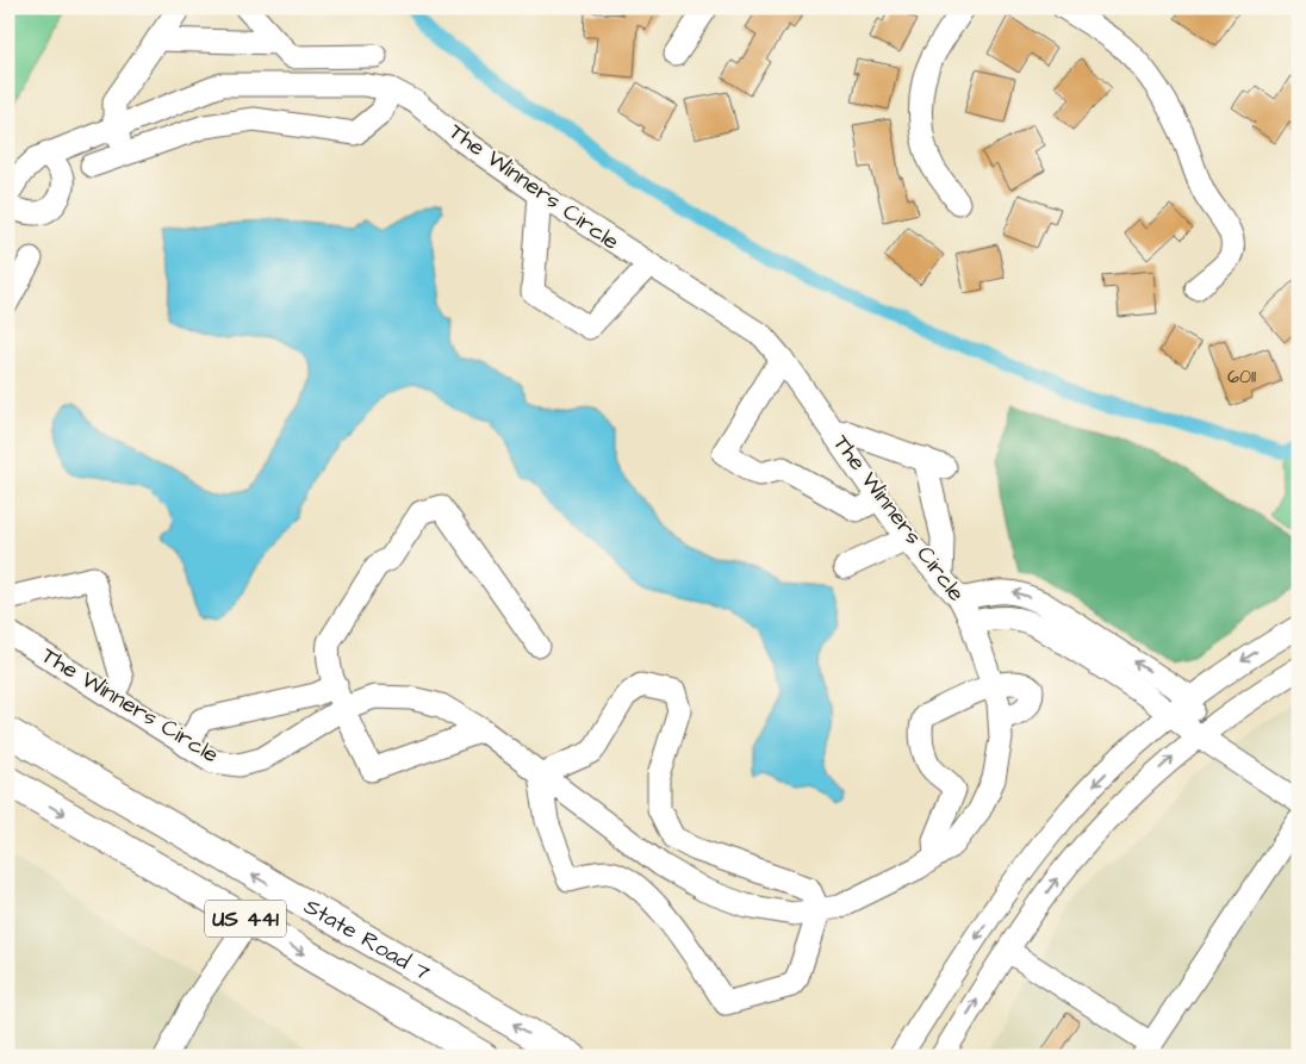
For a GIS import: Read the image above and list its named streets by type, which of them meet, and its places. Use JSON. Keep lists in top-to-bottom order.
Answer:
{
  "streets": {
    "main road": ["US 441", "State Road 7"],
    "street": ["The Winners Circle"]
  },
  "house_numbers": ["6011"]
}
